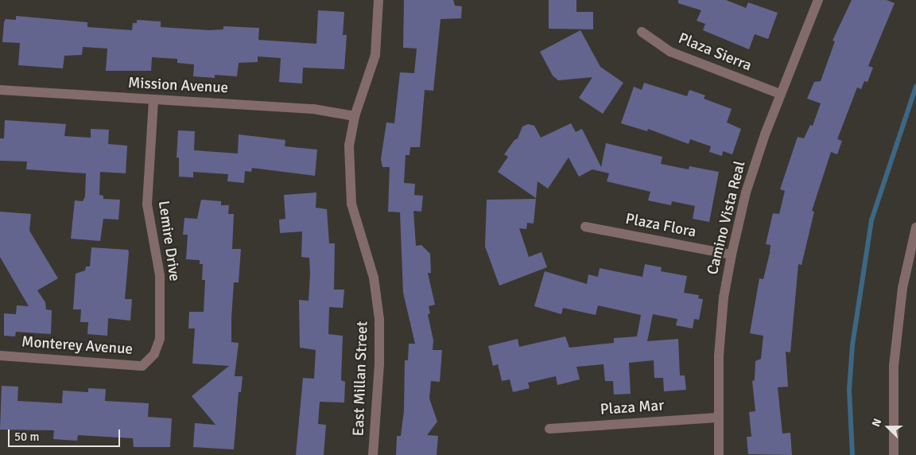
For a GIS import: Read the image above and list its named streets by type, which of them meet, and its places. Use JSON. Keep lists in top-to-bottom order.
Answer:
{
  "streets": {
    "street": [
      "Plaza Sierra",
      "Mission Avenue",
      "Camino Vista Real",
      "Plaza Flora",
      "Lemire Drive",
      "Monterey Avenue",
      "East Millan Street",
      "Plaza Mar"
    ]
  },
  "crossings": [
    ["Plaza Sierra", "Camino Vista Real"],
    ["Mission Avenue", "Lemire Drive"],
    ["Mission Avenue", "East Millan Street"],
    ["Camino Vista Real", "Plaza Flora"],
    ["Camino Vista Real", "Plaza Mar"],
    ["Lemire Drive", "Monterey Avenue"]
  ],
  "scale_bar": "50 m",
  "north": "left"
}
